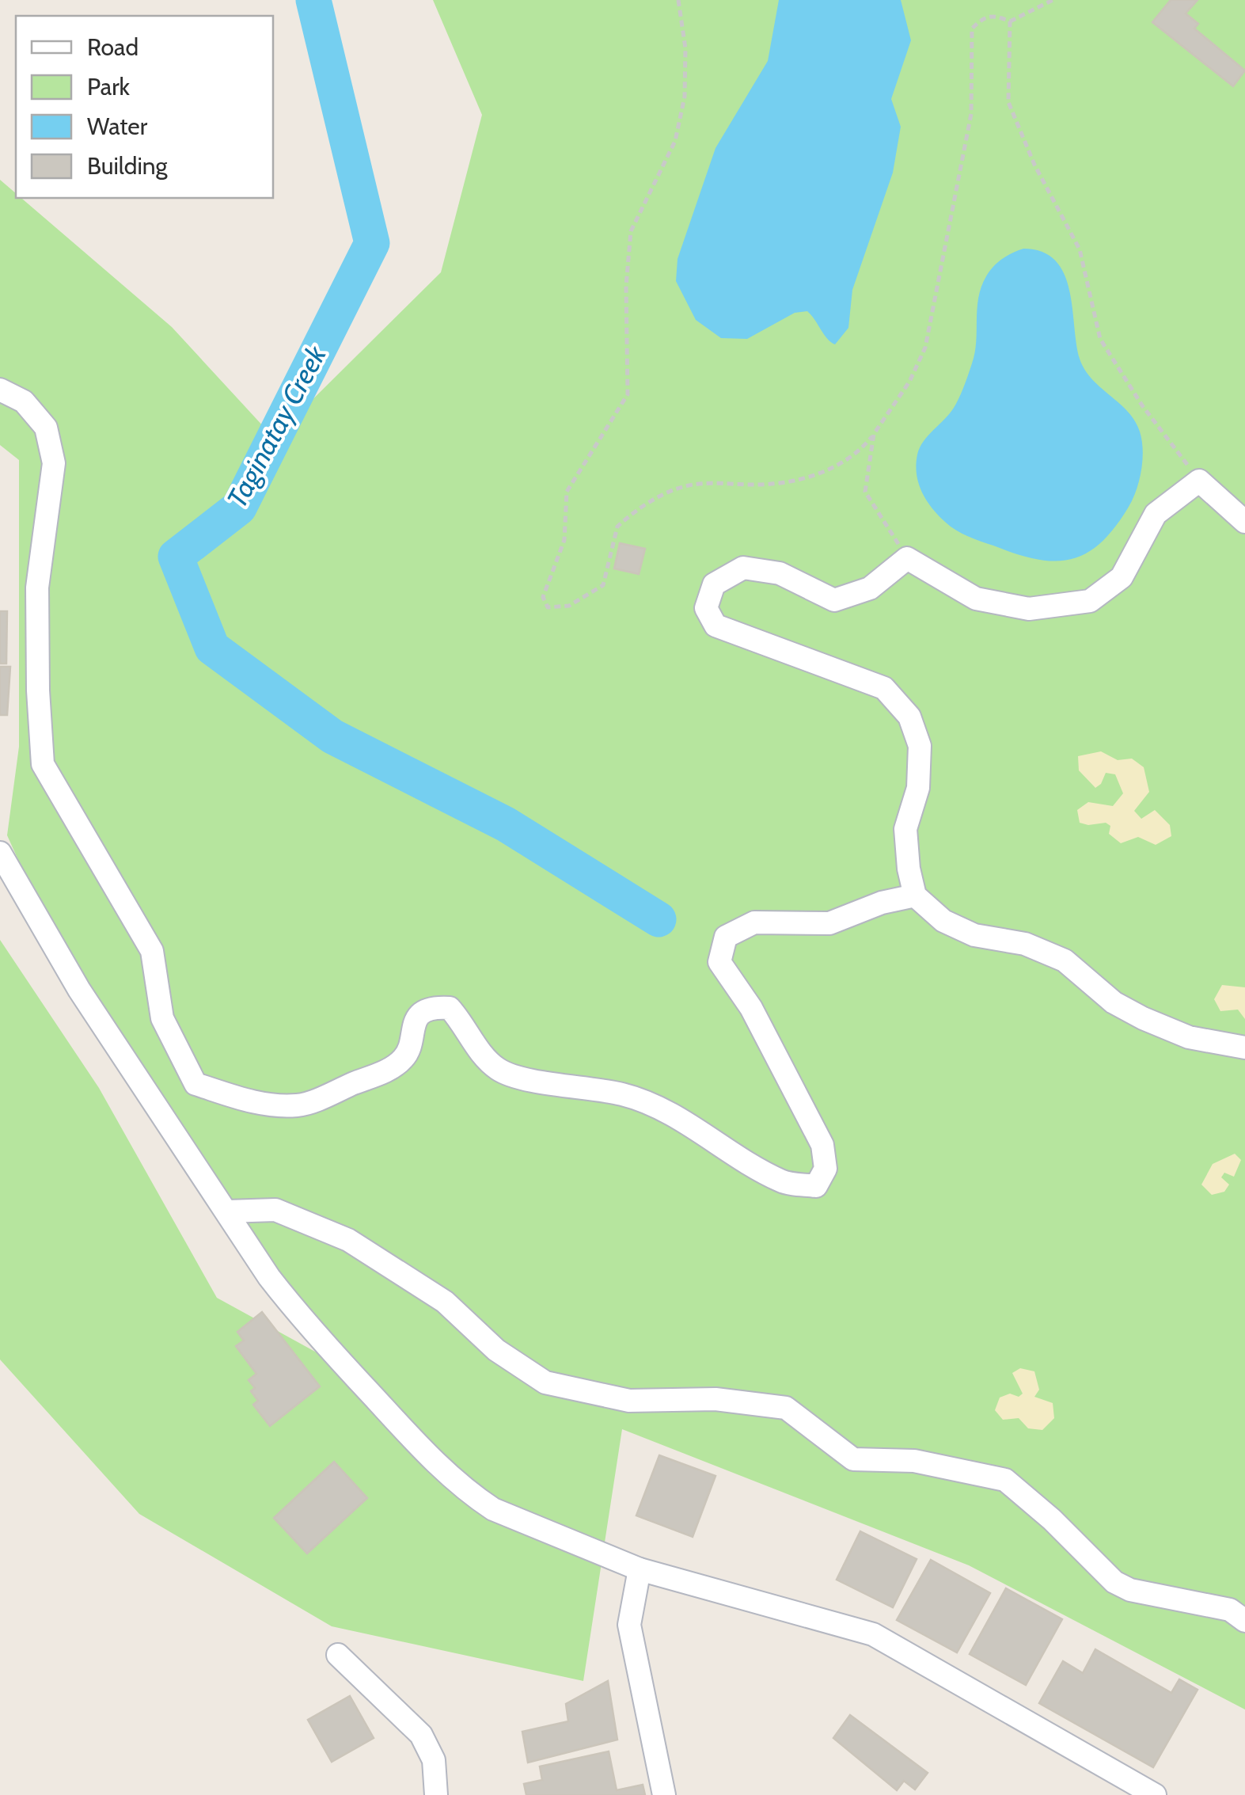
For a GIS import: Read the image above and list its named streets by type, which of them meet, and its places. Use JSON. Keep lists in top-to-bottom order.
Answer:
{
  "water": ["Taginatay Creek"],
  "legend": [
    "Road",
    "Park",
    "Water",
    "Building"
  ]
}
